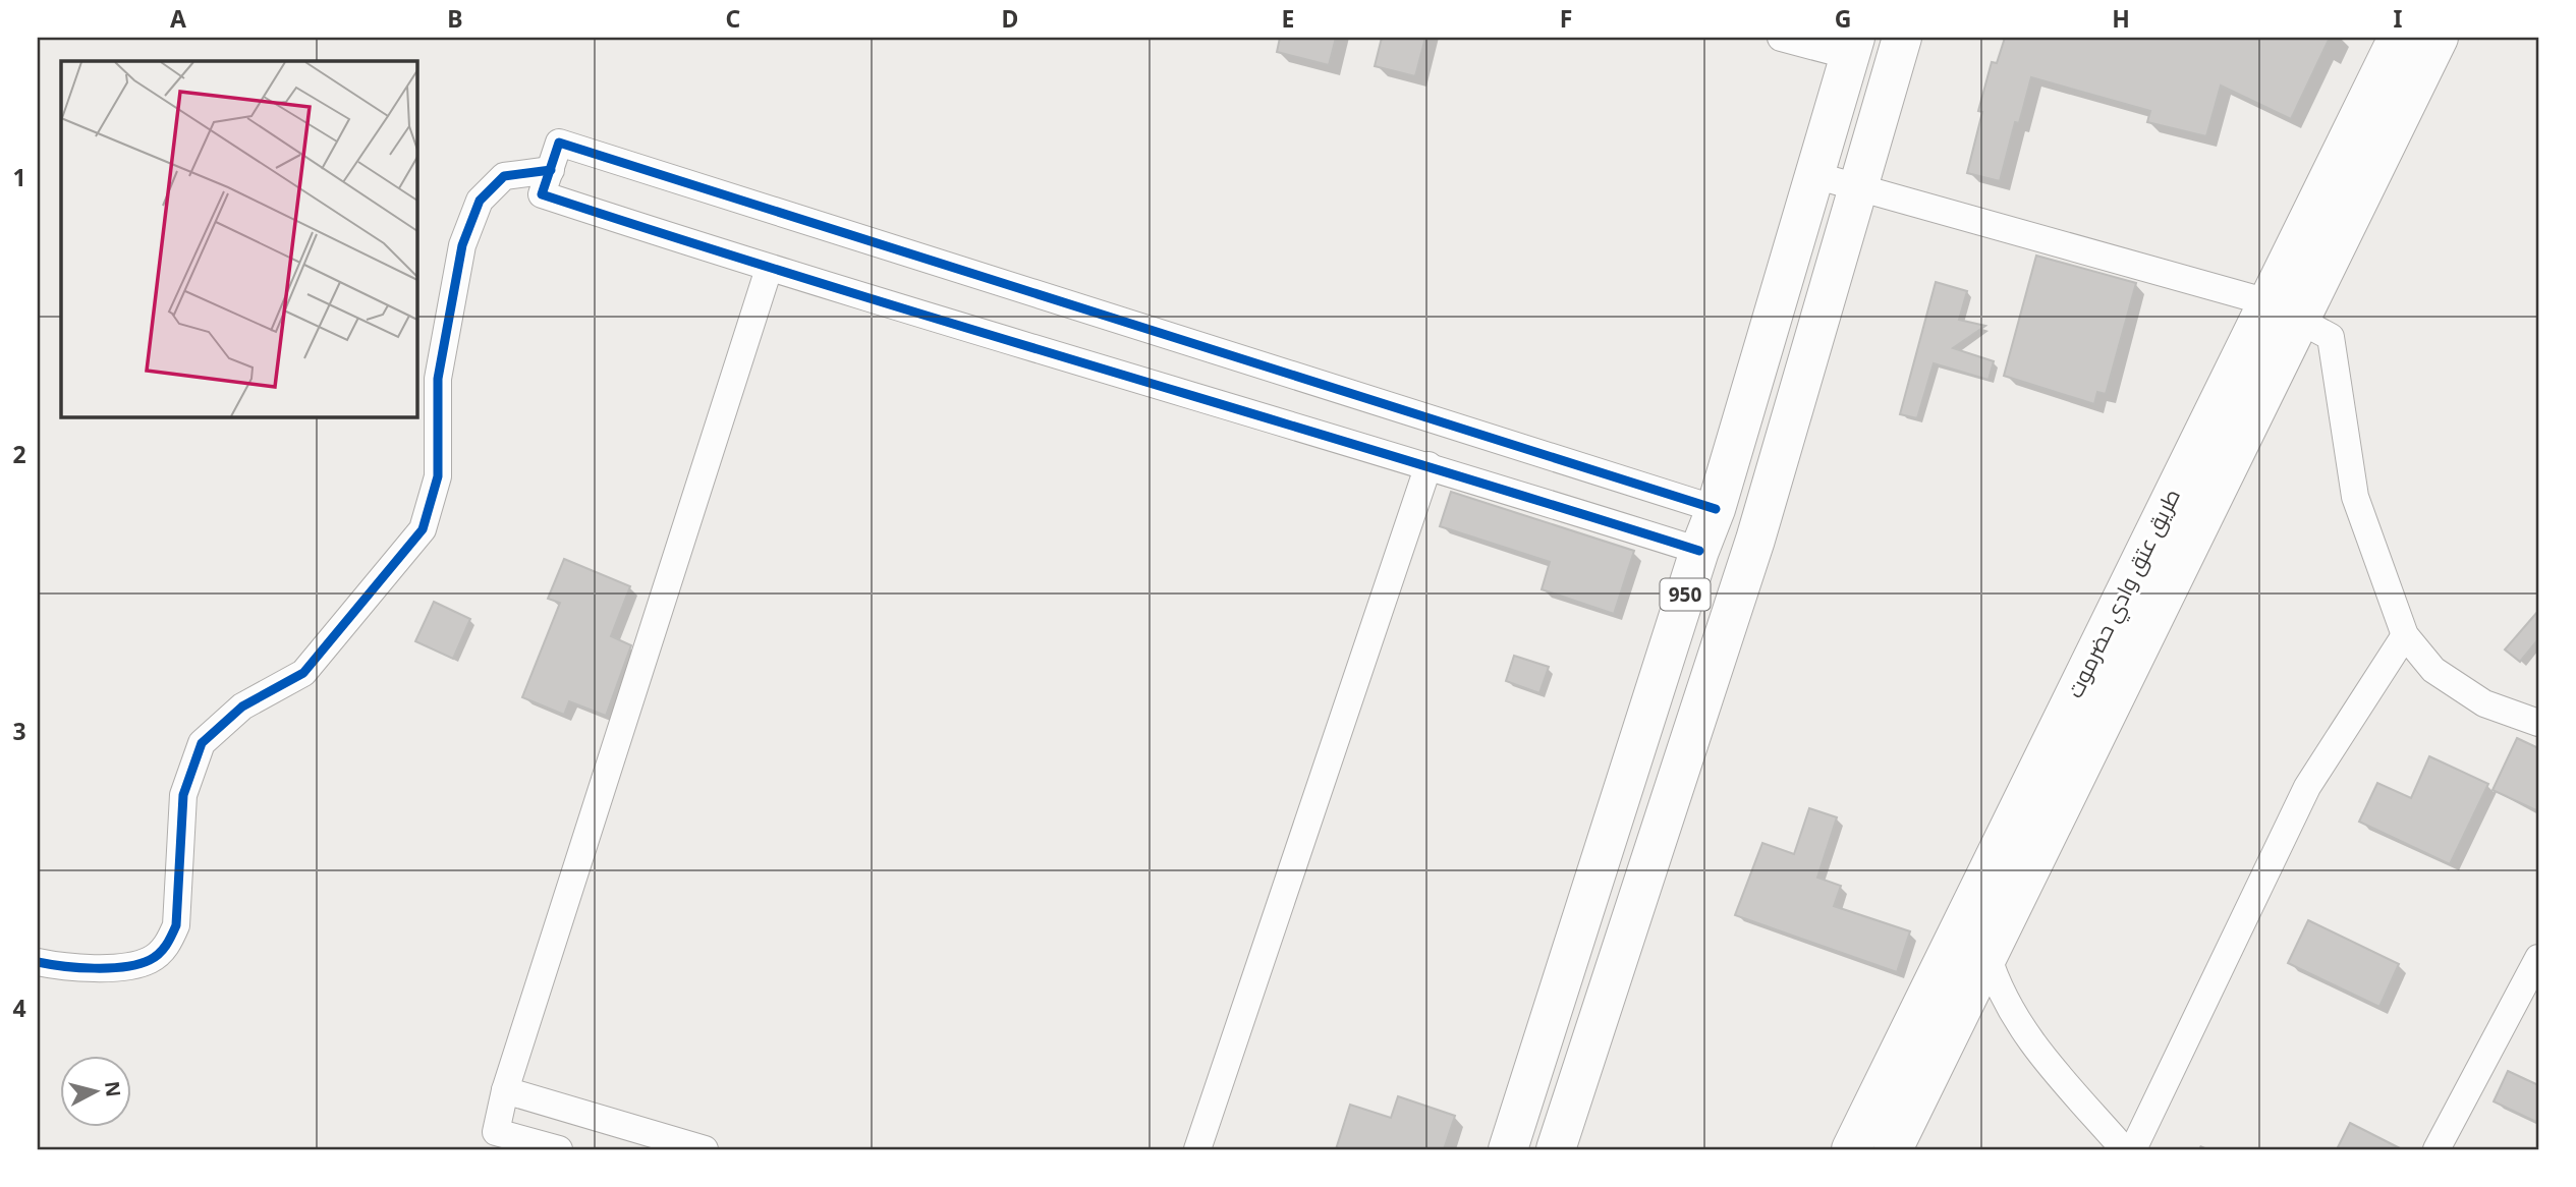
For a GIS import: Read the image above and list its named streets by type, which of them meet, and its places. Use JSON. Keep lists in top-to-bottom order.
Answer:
{
  "streets": {
    "main road": ["طريق عتق وادي حضرموت", "950"]
  },
  "north": "right",
  "grid": {
    "columns": [
      "A",
      "B",
      "C",
      "D",
      "E",
      "F",
      "G",
      "H",
      "I"
    ],
    "rows": [
      "1",
      "2",
      "3",
      "4"
    ]
  }
}
